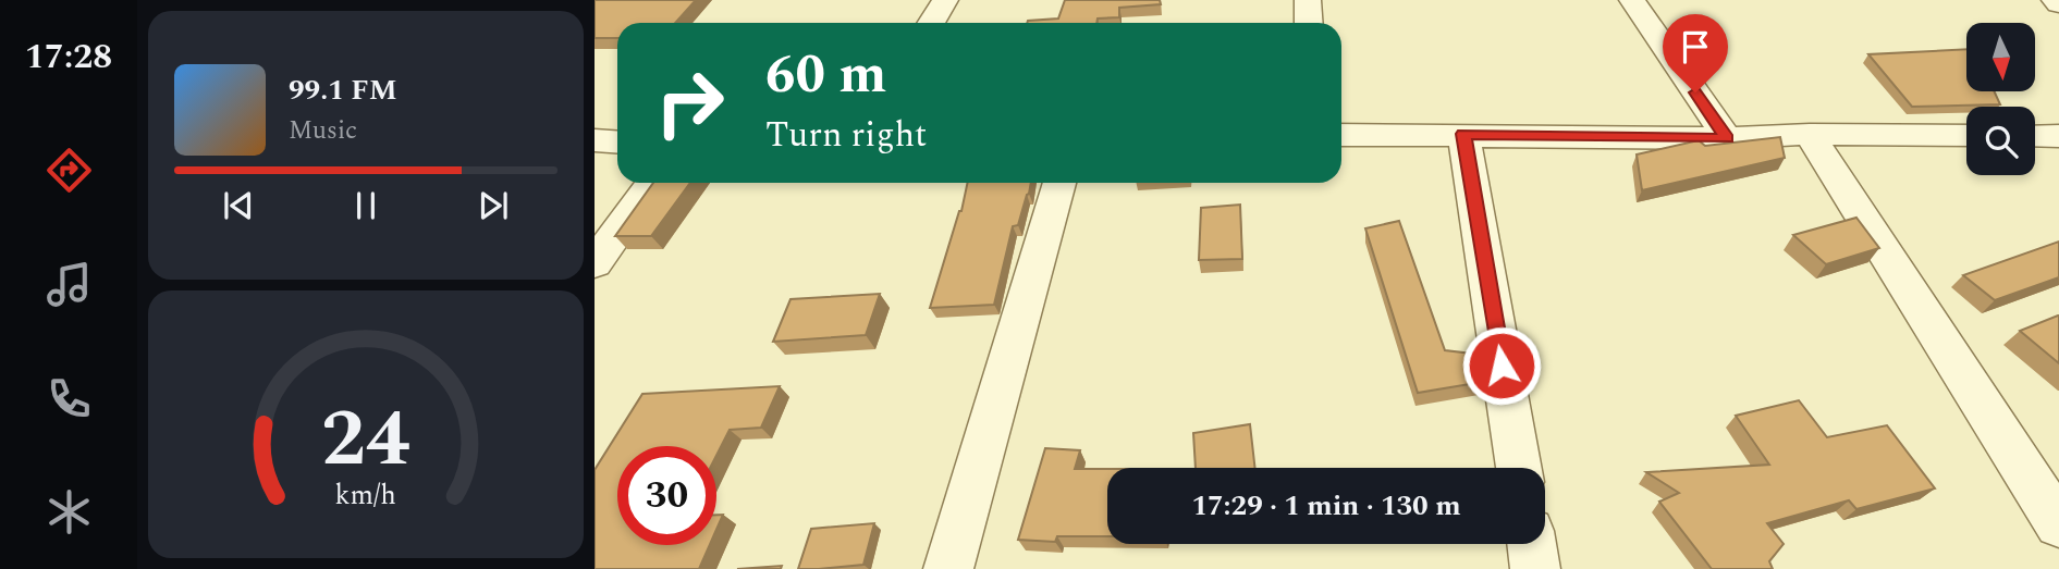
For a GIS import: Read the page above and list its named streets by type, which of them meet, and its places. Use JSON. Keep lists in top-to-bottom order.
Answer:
{
  "north": "bottom",
  "page": {
    "tabs": "17:28",
    "turn": ["60 m", "Turn right"],
    "song": ["99.1 FM", "Music"],
    "limit": "30",
    "trip": "17:29 · 1 min · 130 m",
    "gauge": ["24", "km/h"]
  }
}
